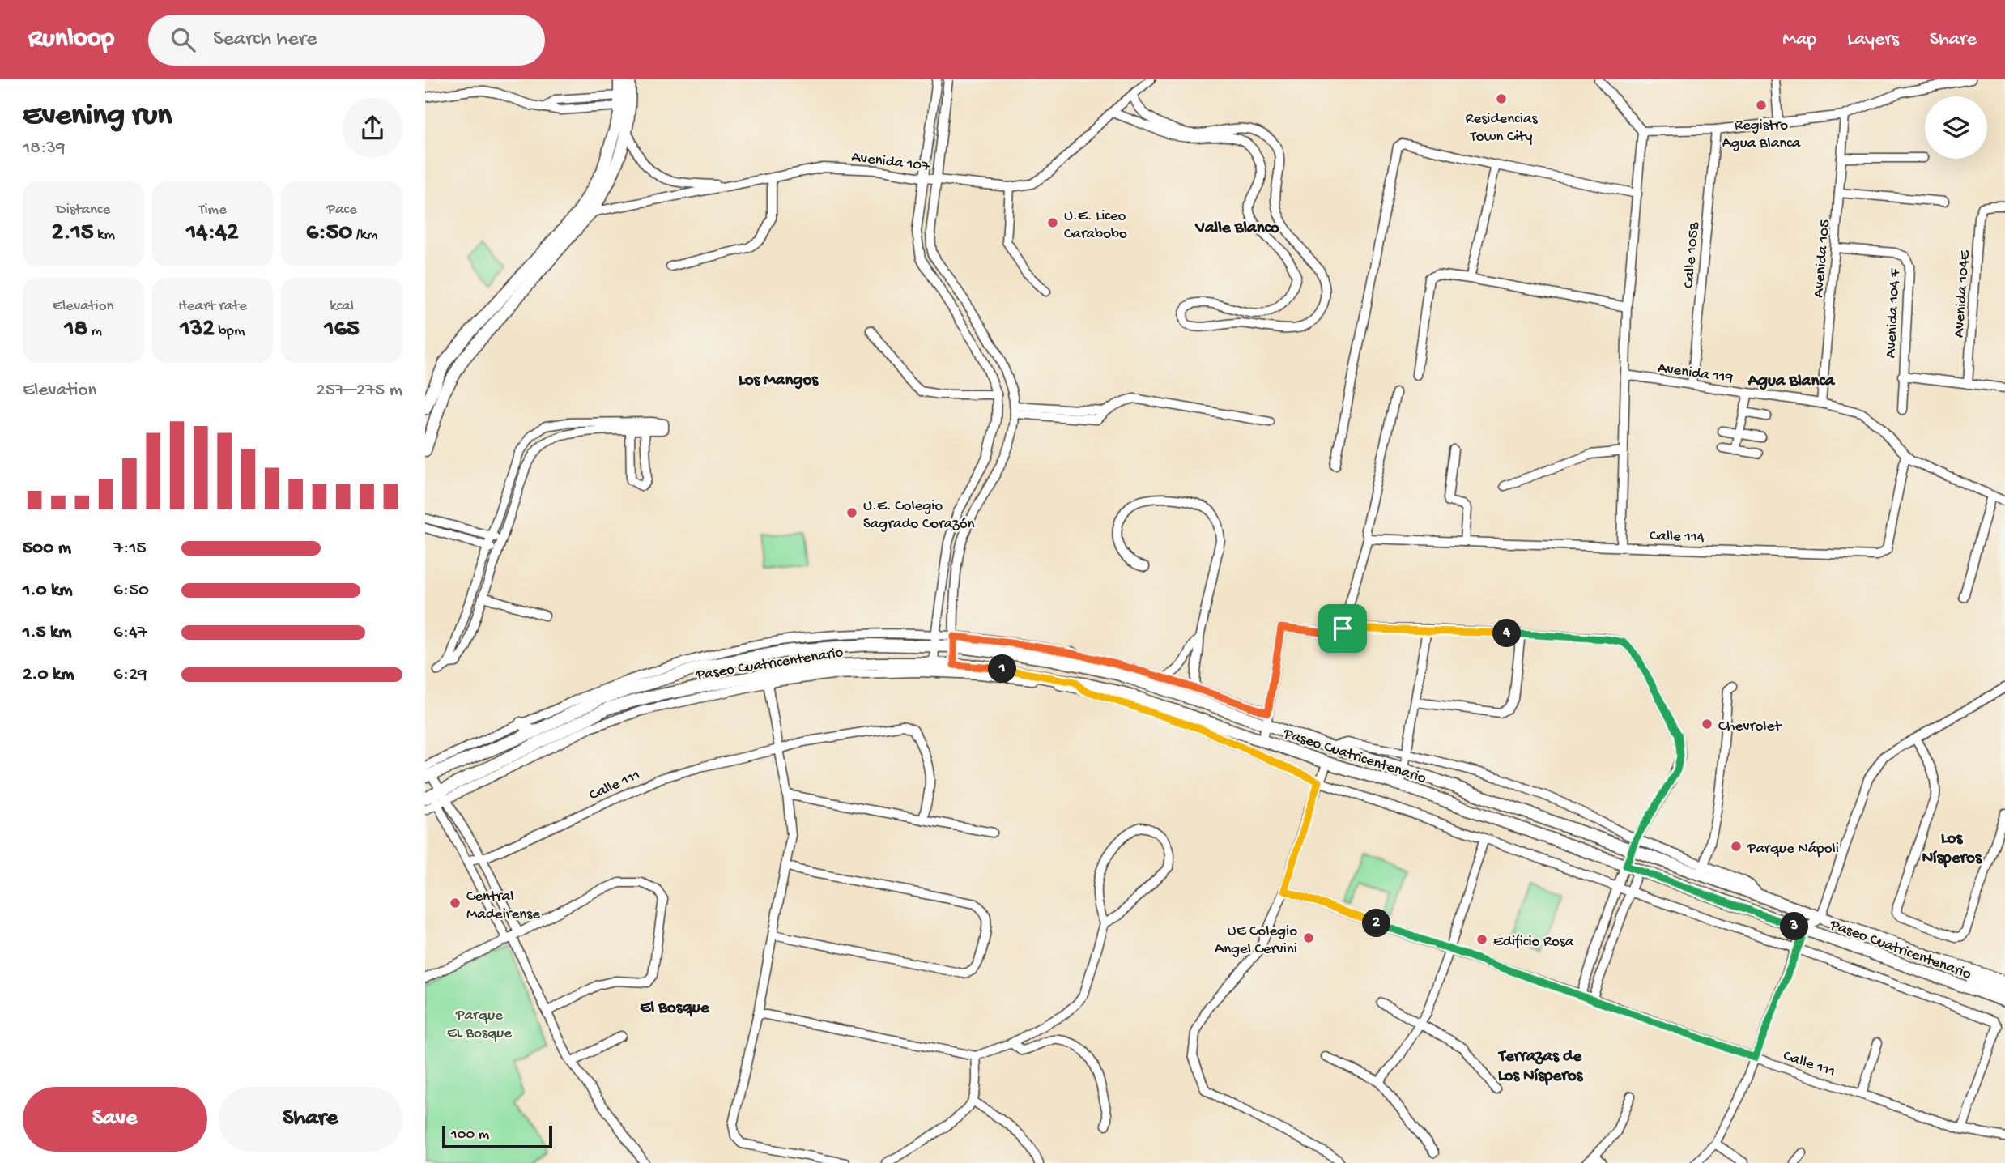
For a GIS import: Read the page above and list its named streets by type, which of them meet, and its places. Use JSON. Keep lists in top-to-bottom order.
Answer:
{
  "streets": {
    "street": [
      "Avenida 107",
      "Calle 105B",
      "Avenida 105",
      "Avenida 104E",
      "Avenida 104 F",
      "Avenida 119",
      "Calle 114",
      "Paseo Cuatricentenario",
      "Calle 111"
    ]
  },
  "crossings": [
    ["Calle 105B", "Avenida 119"],
    ["Avenida 105", "Avenida 104 F"],
    ["Avenida 105", "Avenida 119"],
    ["Avenida 119", "Calle 114"],
    ["Paseo Cuatricentenario", "Calle 111"]
  ],
  "districts": [
    "Valle Blanco",
    "Los Mangos",
    "Agua Blanca",
    "Los Nísperos",
    "El Bosque",
    "Terrazas de Los Nísperos"
  ],
  "parks": ["Parque EL Bosque"],
  "places": [
    "Residencias Town City",
    "Registro Agua Blanca",
    "U.E. Liceo Carabobo",
    "U.E. Colegio Sagrado Corazón",
    "Chevrolet",
    "Parque Nápoli",
    "Central Madeirense",
    "UE Colegio Angel Cervini",
    "Edificio Rosa"
  ],
  "scale_bar": "100 m",
  "page": {
    "header": "Runloop",
    "search": "Search here",
    "nav": ["Map", "Layers", "Share"],
    "heading": ["Evening run", "18:39"],
    "stats": [
      ["Distance", "2.15 km"],
      ["Time", "14:42"],
      ["Pace", "6:50 /km"],
      ["Elevation", "18 m"],
      ["Heart rate", "132 bpm"],
      ["kcal", "165"]
    ],
    "chart": ["Elevation", "257–275 m"],
    "list": [
      {
        "name": "500 m",
        "note": "7:15"
      },
      {
        "name": "1.0 km",
        "note": "6:50"
      },
      {
        "name": "1.5 km",
        "note": "6:47"
      },
      {
        "name": "2.0 km",
        "note": "6:29"
      }
    ],
    "pins": [
      "4",
      "1",
      "2",
      "3"
    ],
    "buttons": ["Save", "Share"],
    "scale": "100 m"
  }
}
